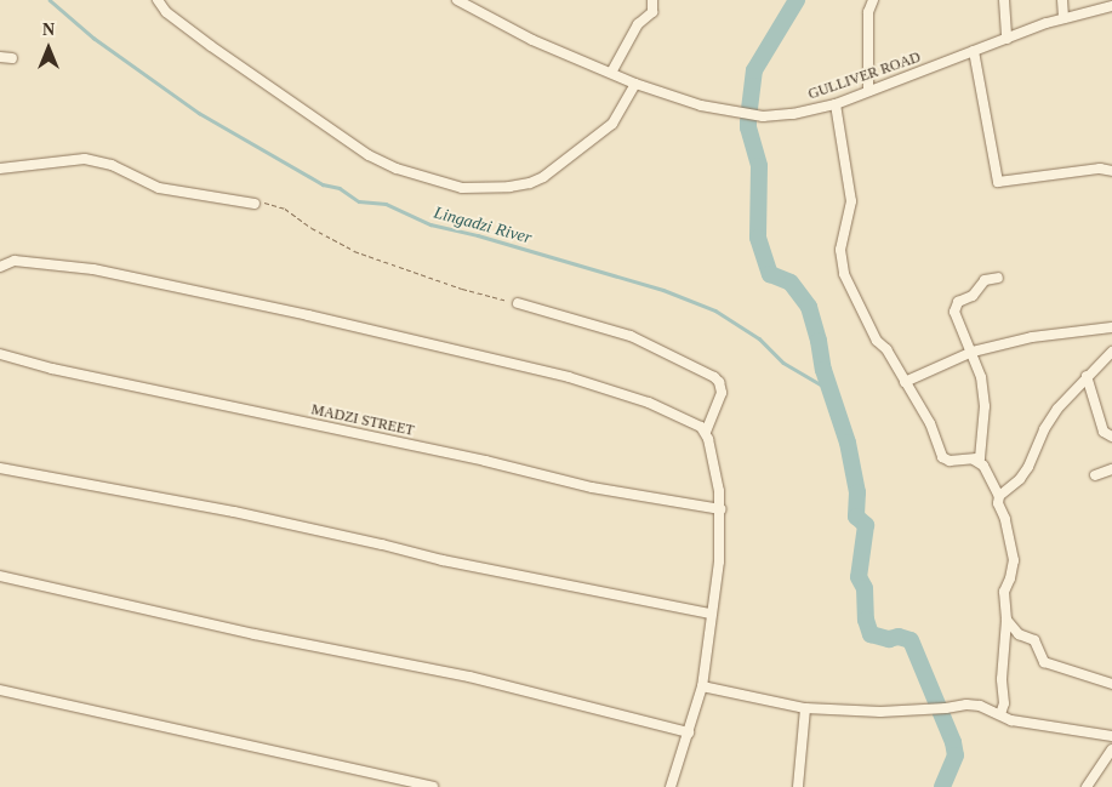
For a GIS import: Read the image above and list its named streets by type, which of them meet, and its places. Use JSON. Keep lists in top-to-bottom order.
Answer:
{
  "streets": {
    "street": ["GULLIVER ROAD", "MADZI STREET"]
  },
  "water": ["Lingadzi River"],
  "north": "top"
}
